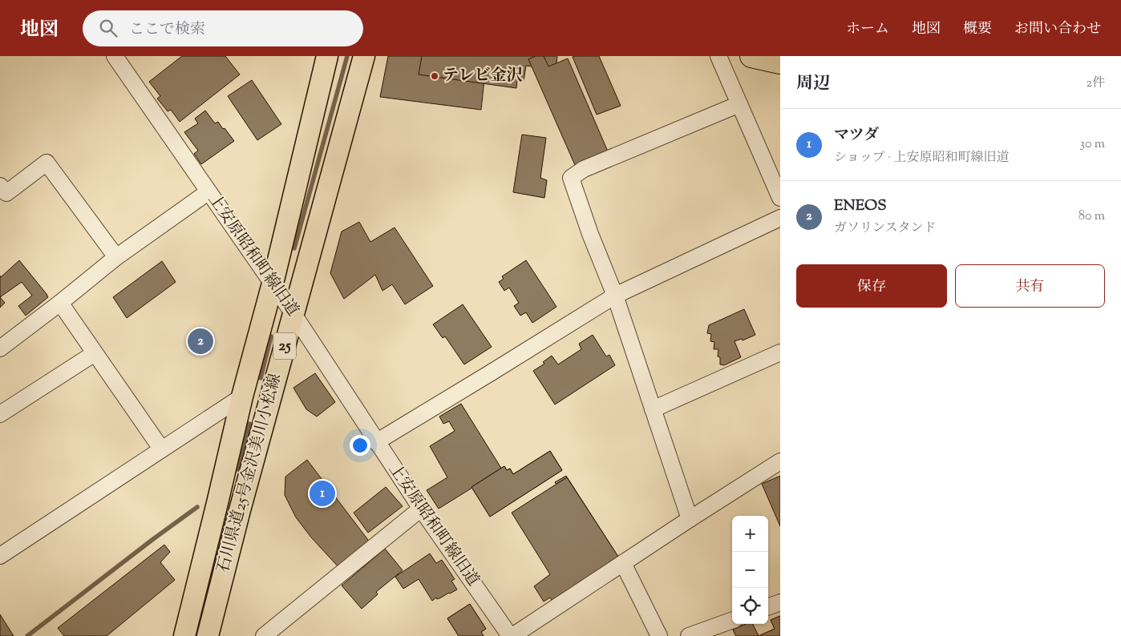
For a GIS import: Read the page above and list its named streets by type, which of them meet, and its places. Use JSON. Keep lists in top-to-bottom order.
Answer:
{
  "streets": {
    "main road": ["25", "石川県道25号金沢美川小松線"],
    "street": ["上安原昭和町線旧道"]
  },
  "crossings": [
    ["上安原昭和町線旧道", "石川県道25号金沢美川小松線"]
  ],
  "places": ["テレビ金沢"],
  "page": {
    "header": "地図",
    "search": "ここで検索",
    "nav": [
      "ホーム",
      "地図",
      "概要",
      "お問い合わせ"
    ],
    "heading": ["周辺", "2件"],
    "list": [
      {
        "mark": "1",
        "name": "マツダ",
        "note": "ショップ · 上安原昭和町線旧道",
        "value": "30 m"
      },
      {
        "mark": "2",
        "name": "ENEOS",
        "note": "ガソリンスタンド",
        "value": "80 m"
      }
    ],
    "buttons": ["保存", "共有"],
    "pins": ["2", "1"],
    "map_buttons": ["+", "−"]
  }
}
